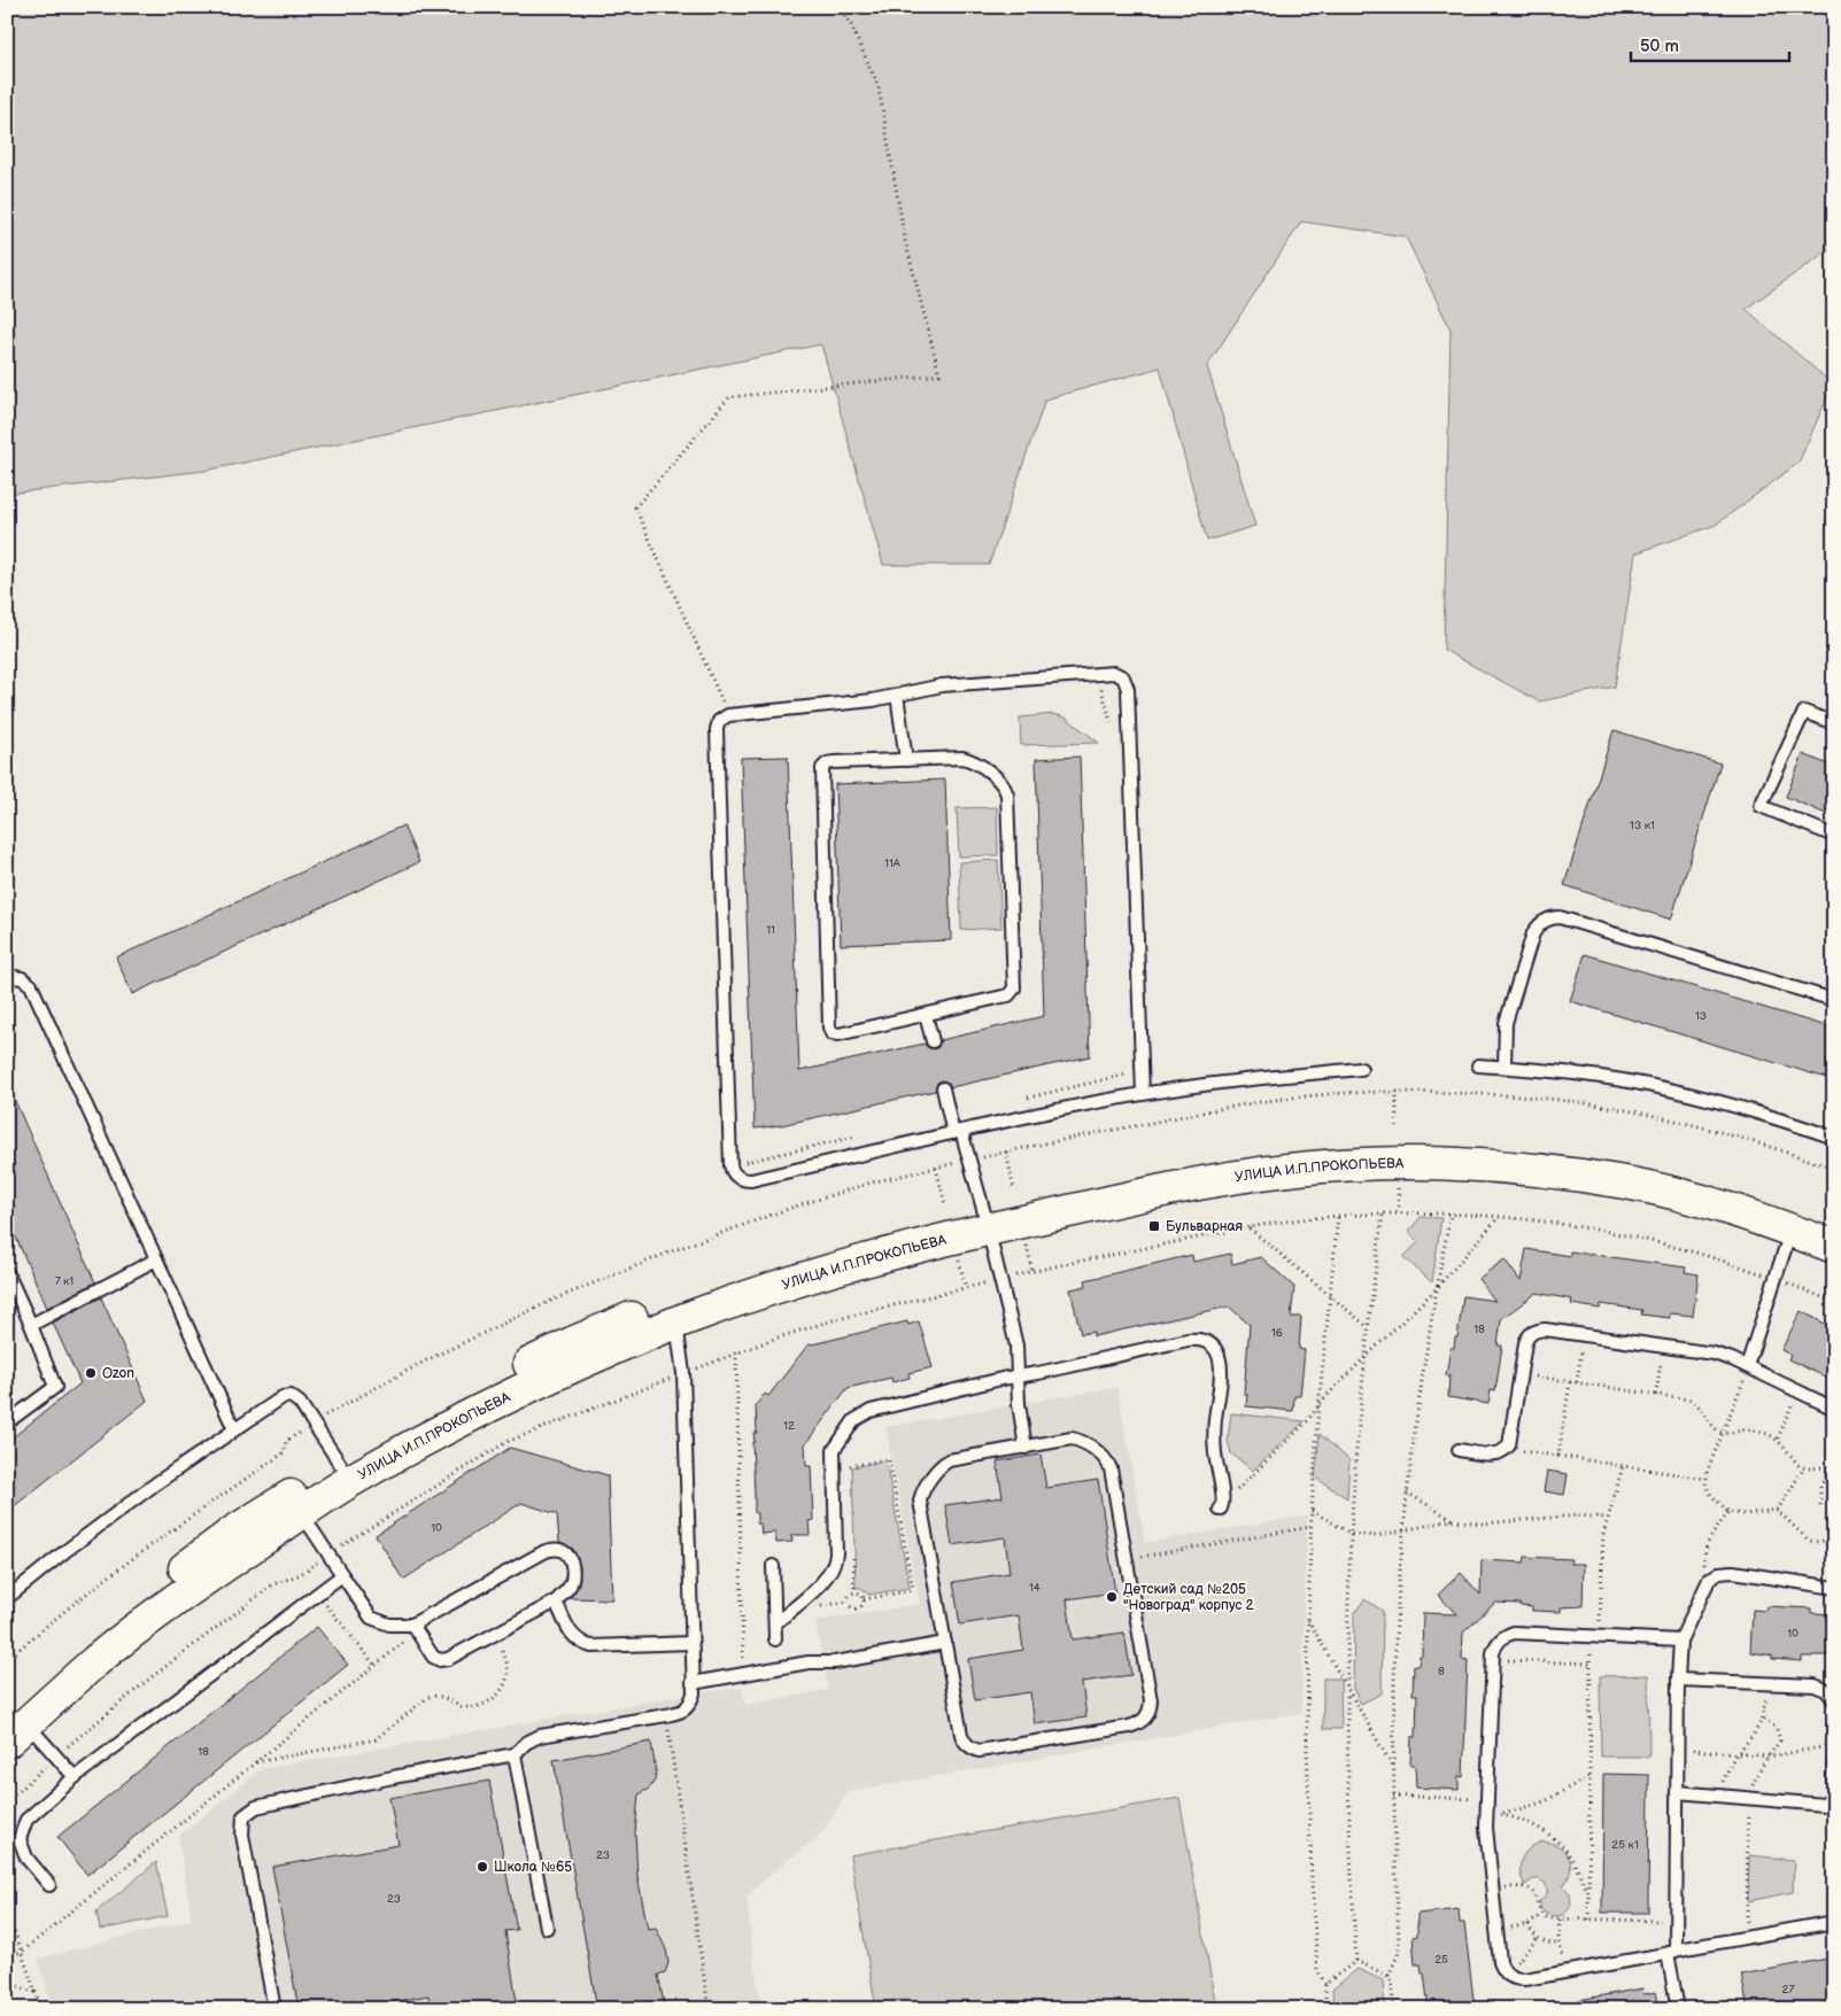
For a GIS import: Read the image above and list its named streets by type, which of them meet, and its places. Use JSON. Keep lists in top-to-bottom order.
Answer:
{
  "streets": {
    "street": ["УЛИЦА И.П.ПРОКОПЬЕВА"]
  },
  "places": {
    "transit": ["Бульварная"],
    "other": ["Ozon", "Детский сад №205 \"Новоград\" корпус 2", "Школа №65"]
  },
  "house_numbers": [
    "13 к1",
    "11А",
    "11",
    "13",
    "7 к1",
    "18",
    "16",
    "12",
    "10",
    "14",
    "10",
    "8",
    "18",
    "25 к1",
    "23",
    "23",
    "25",
    "27"
  ],
  "scale_bar": "50 m"
}
